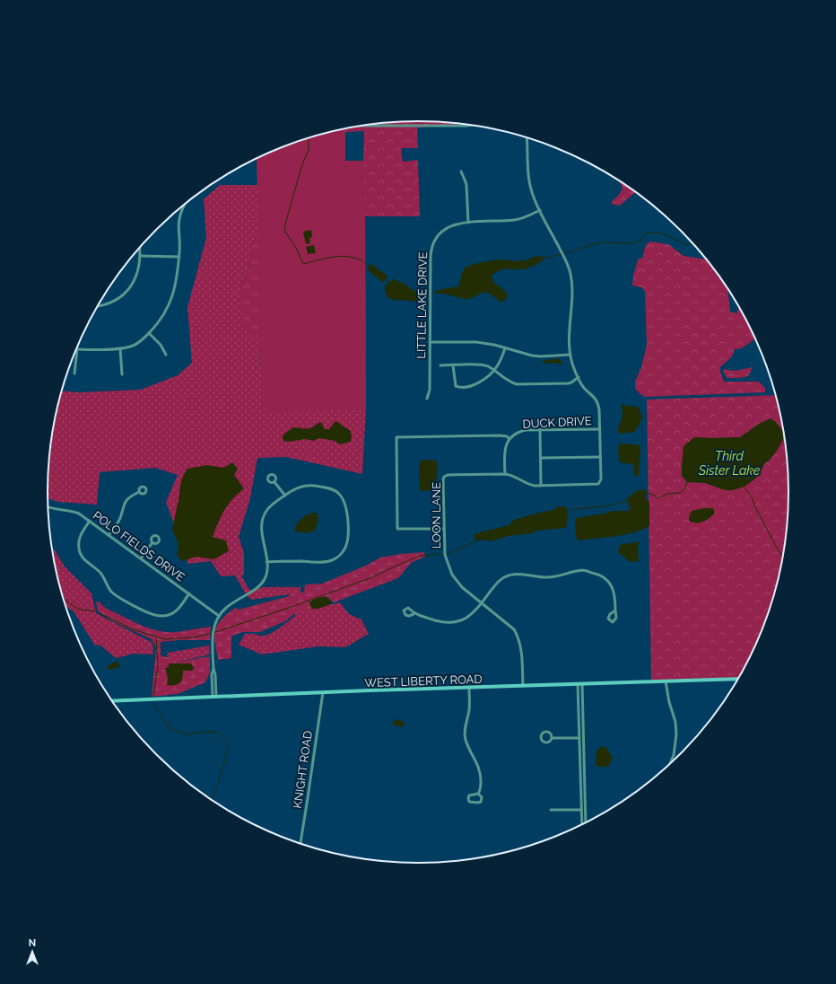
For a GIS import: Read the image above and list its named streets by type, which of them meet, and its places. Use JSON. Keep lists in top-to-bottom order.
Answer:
{
  "streets": {
    "main road": ["WEST LIBERTY ROAD"],
    "street": [
      "LITTLE LAKE DRIVE",
      "DUCK DRIVE",
      "LOON LANE",
      "POLO FIELDS DRIVE",
      "KNIGHT ROAD"
    ]
  },
  "crossings": [
    ["DUCK DRIVE", "LOON LANE"],
    ["LOON LANE", "WEST LIBERTY ROAD"],
    ["WEST LIBERTY ROAD", "KNIGHT ROAD"]
  ],
  "water": ["Third Sister Lake"],
  "north": "top"
}
